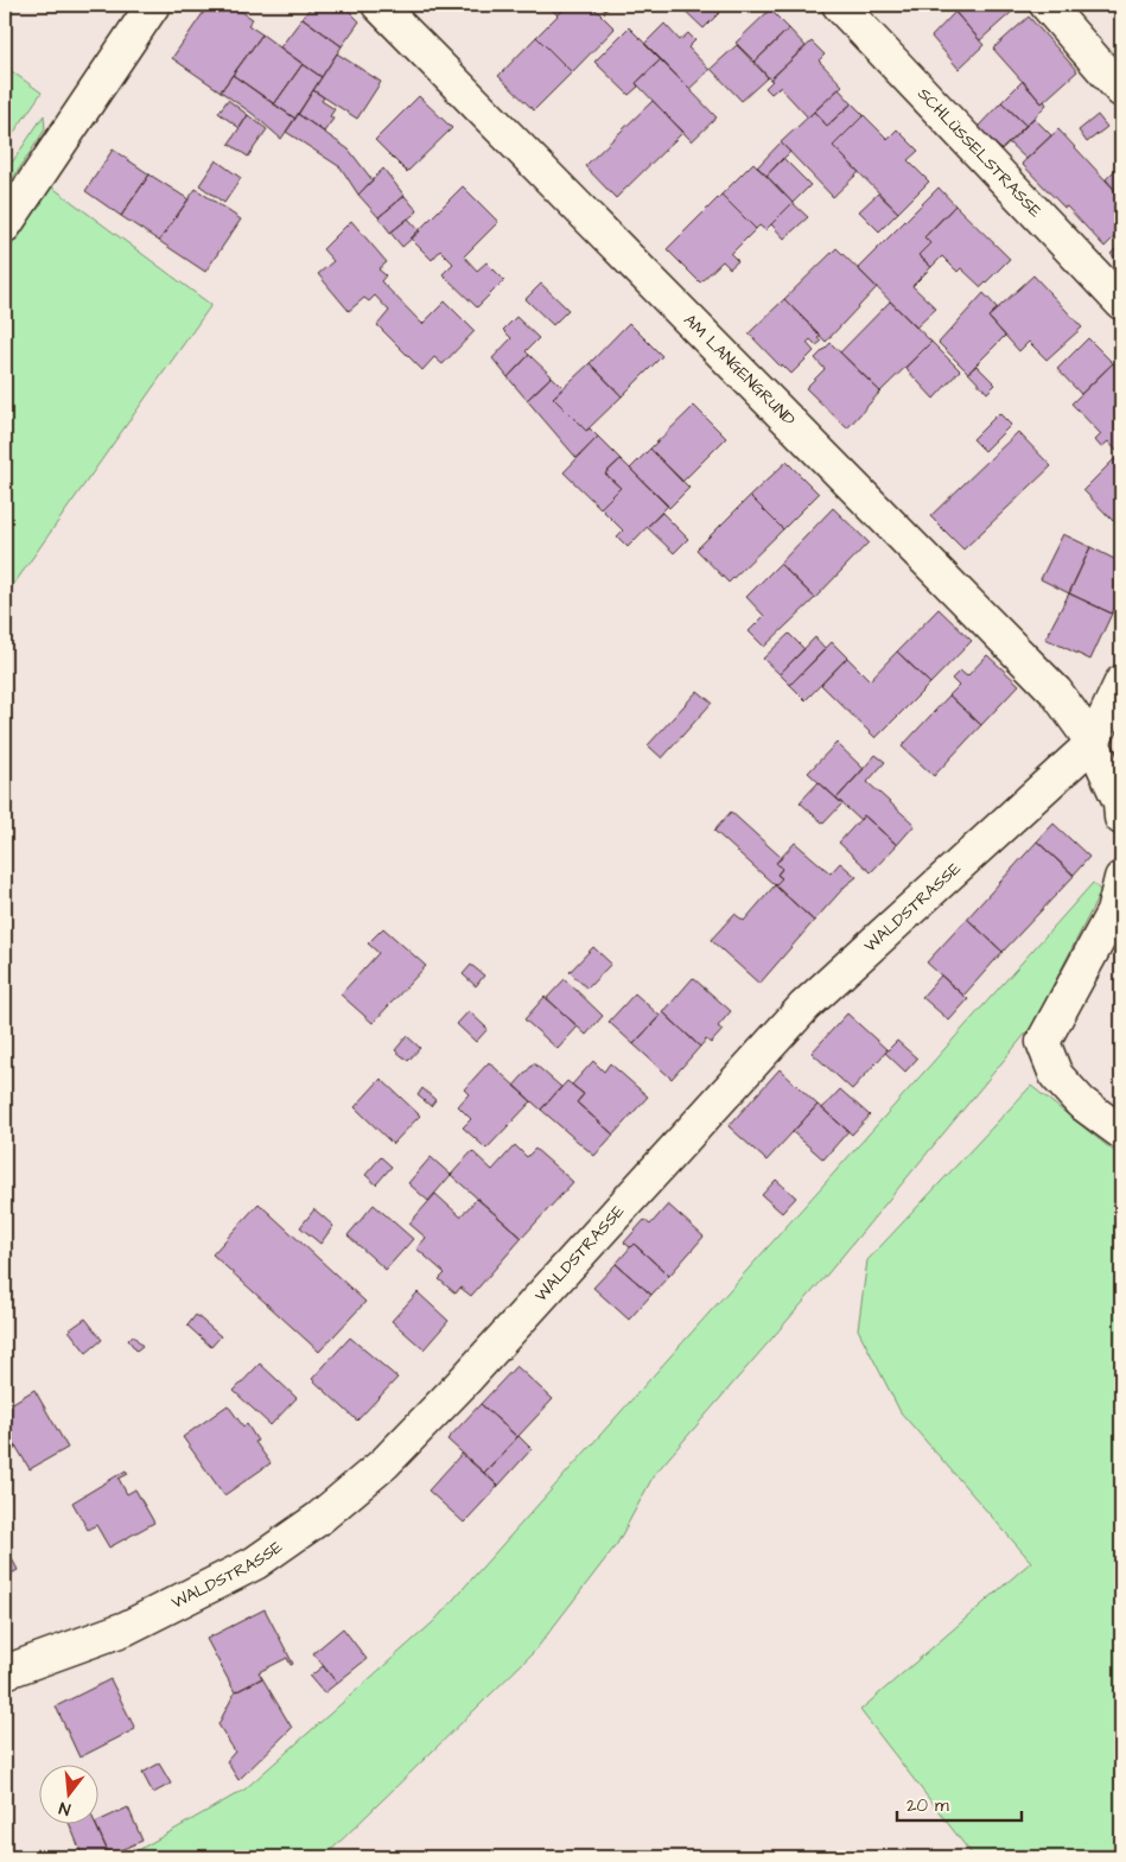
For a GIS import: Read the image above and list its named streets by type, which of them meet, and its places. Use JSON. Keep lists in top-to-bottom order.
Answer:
{
  "streets": {
    "street": ["SCHLÜSSELSTRASSE", "AM LANGENGRUND", "WALDSTRASSE"]
  },
  "crossings": [
    ["AM LANGENGRUND", "WALDSTRASSE"]
  ],
  "scale_bar": "20 m",
  "north": "bottom"
}
